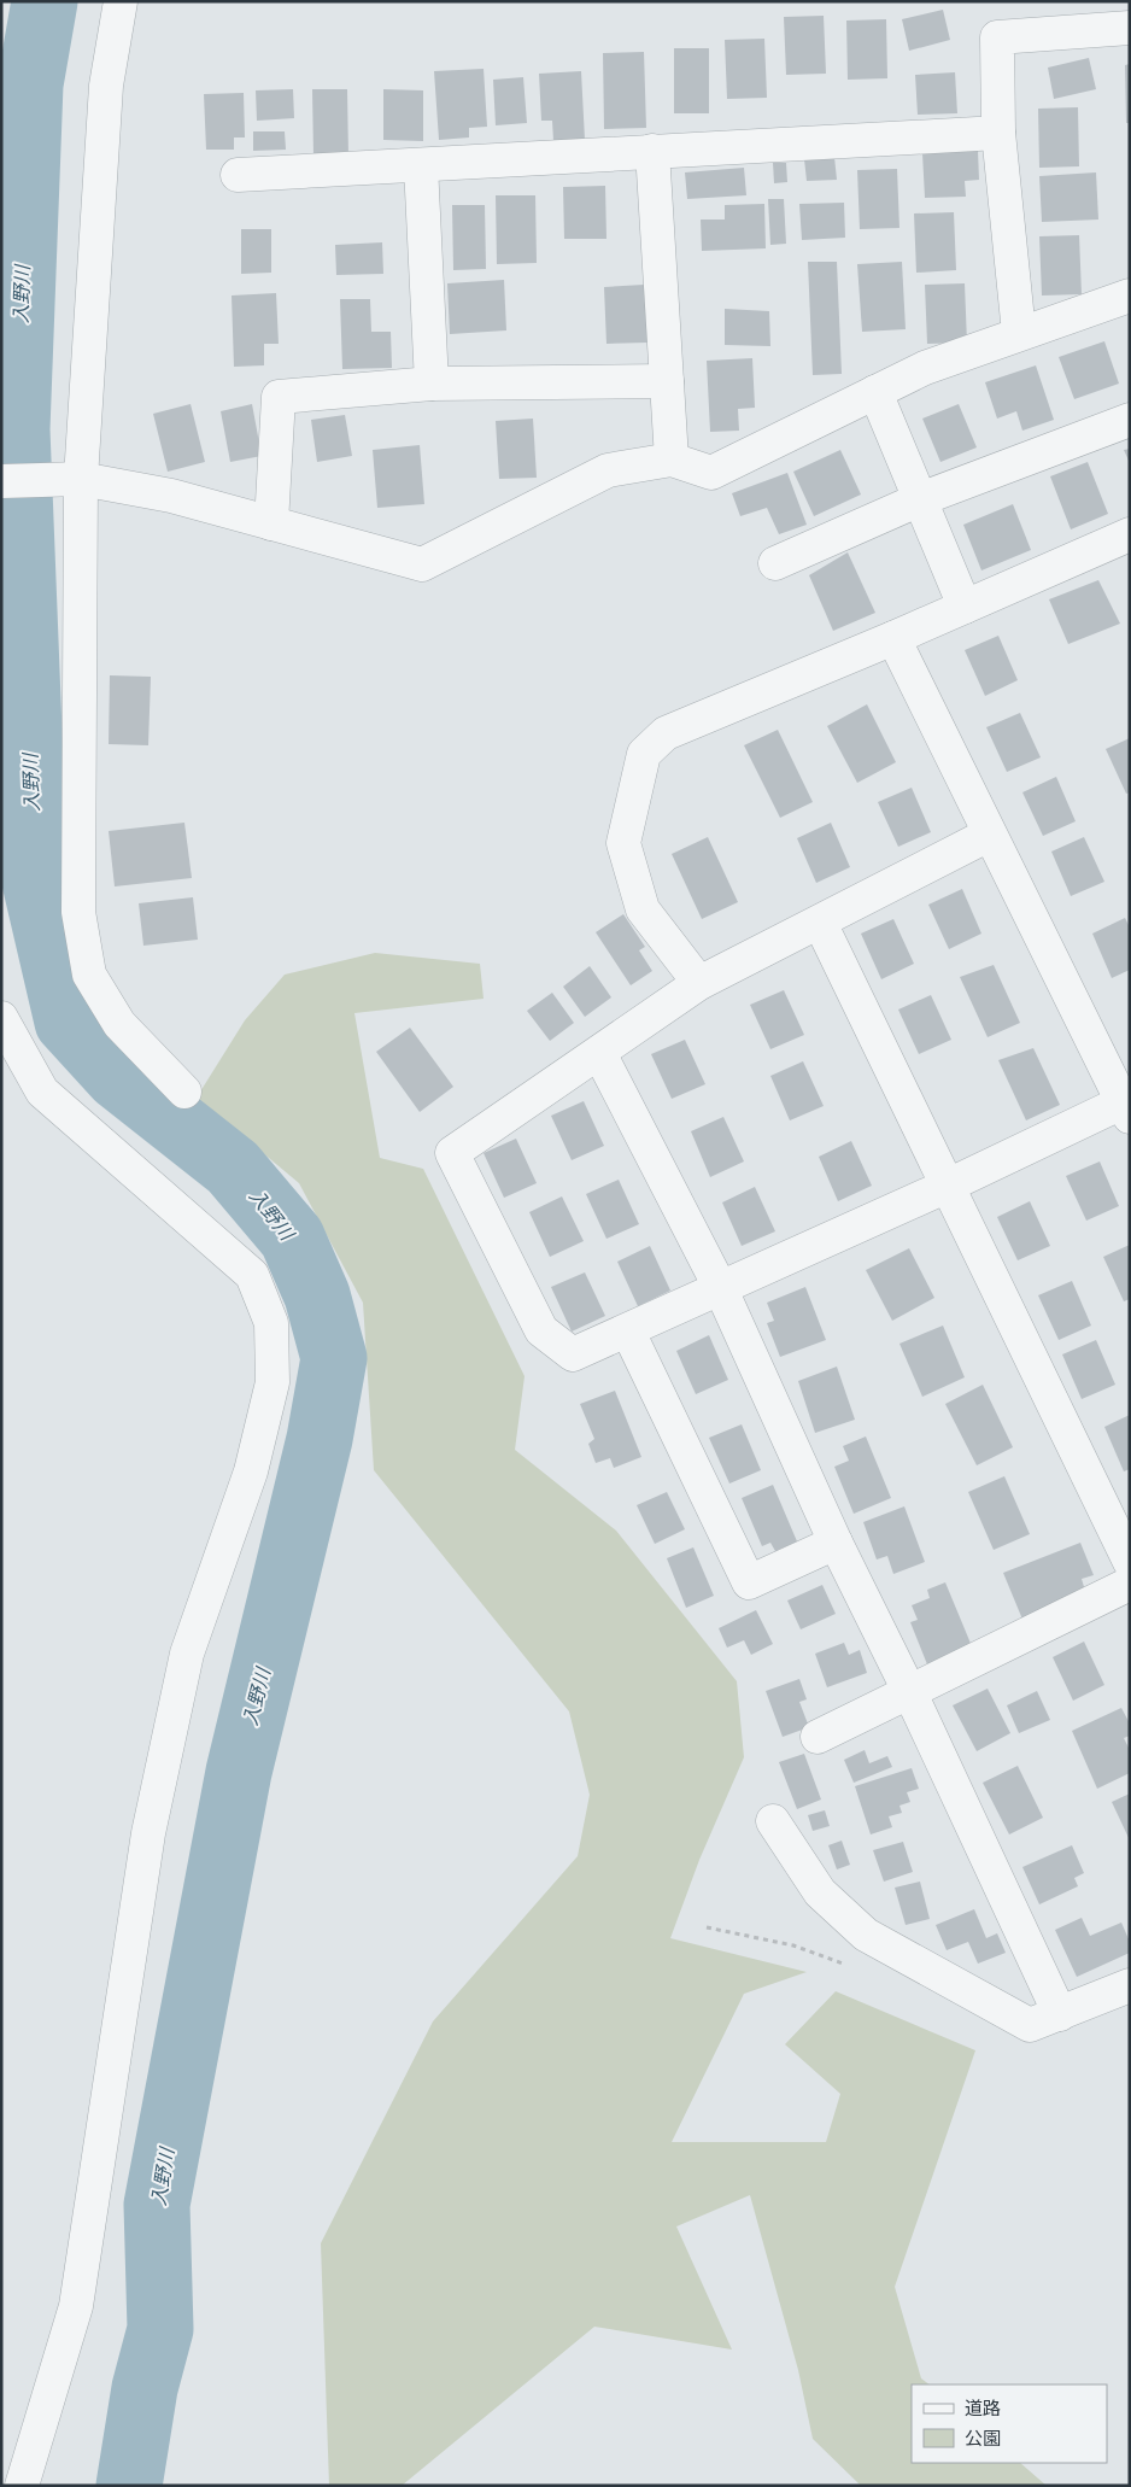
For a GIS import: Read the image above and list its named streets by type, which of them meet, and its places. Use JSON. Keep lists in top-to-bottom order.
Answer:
{
  "water": ["入野川"],
  "legend": ["道路", "公園"]
}
